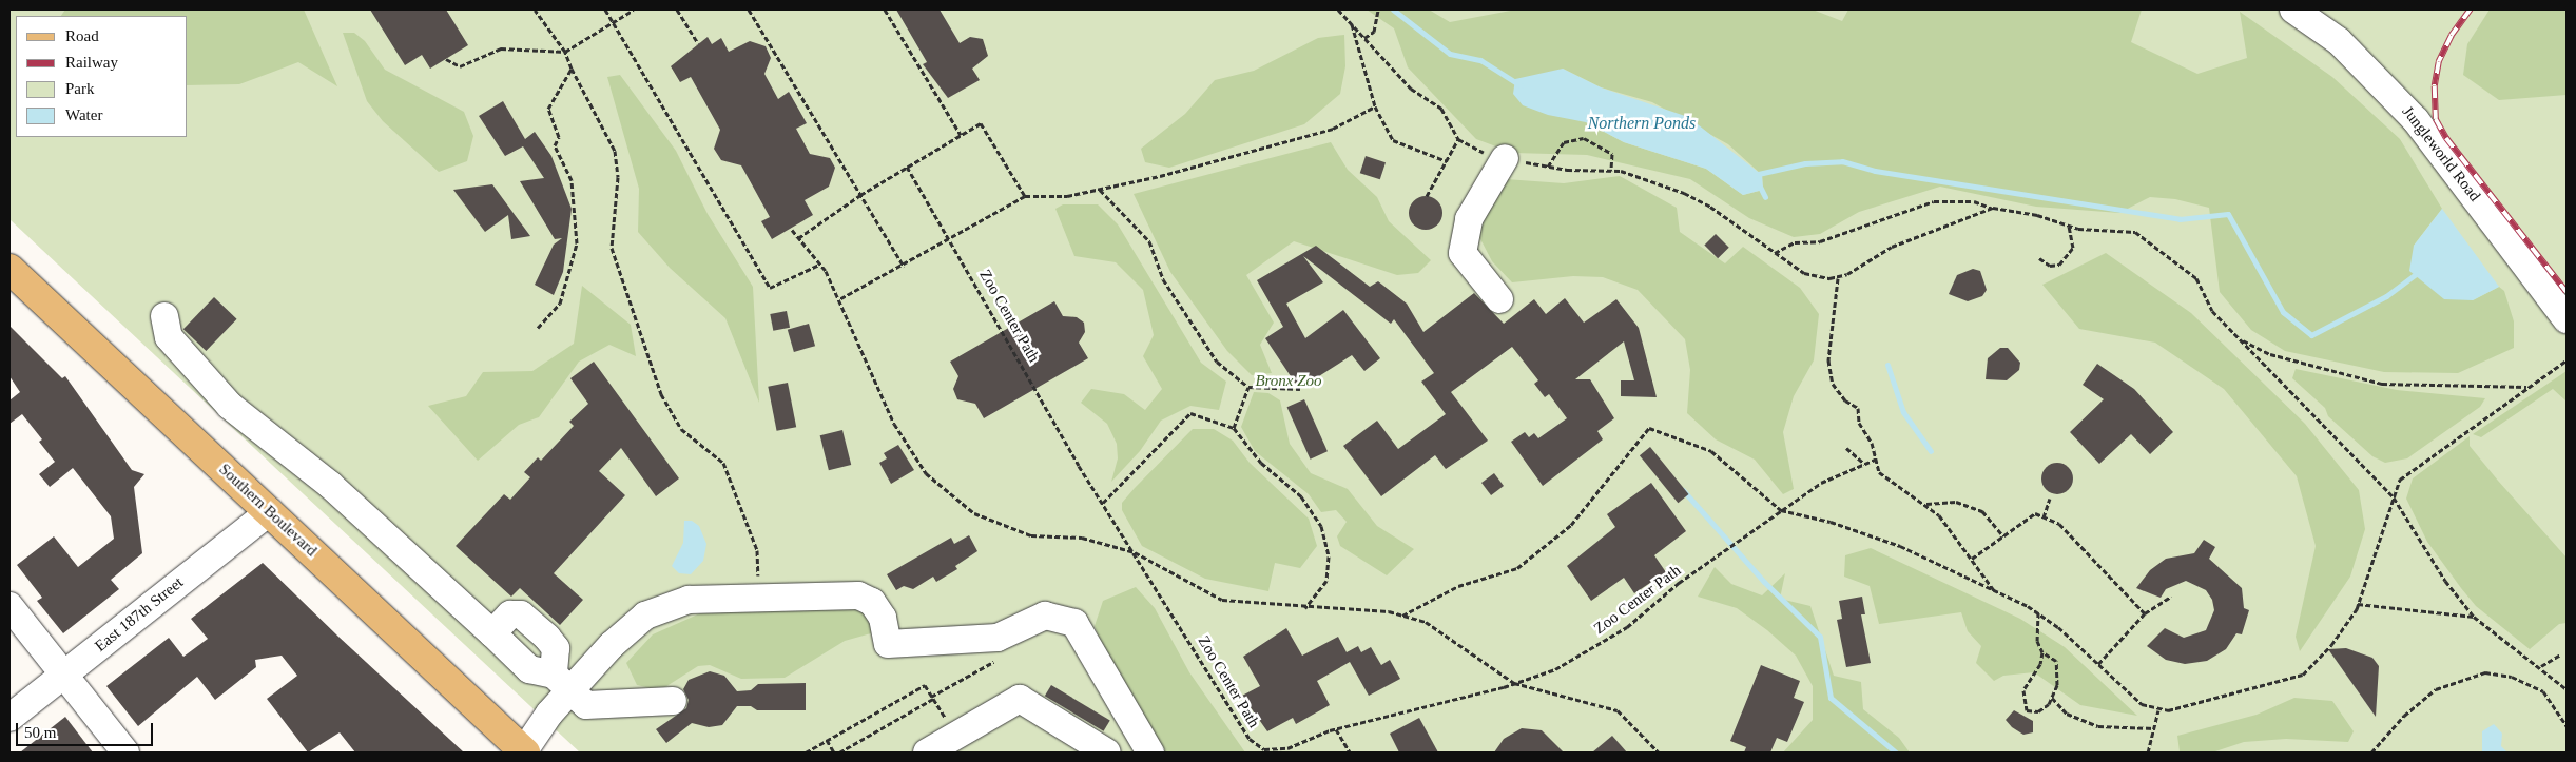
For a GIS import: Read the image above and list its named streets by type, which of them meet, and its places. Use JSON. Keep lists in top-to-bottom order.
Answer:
{
  "streets": {
    "main road": ["Southern Boulevard"],
    "street": ["Jungleworld Road", "East 187th Street"],
    "path": ["Zoo Center Path"]
  },
  "crossings": [
    ["Southern Boulevard", "East 187th Street"]
  ],
  "water": ["Northern Ponds"],
  "parks": ["Bronx Zoo"],
  "legend": [
    "Road",
    "Railway",
    "Park",
    "Water"
  ],
  "scale_bar": "50 m"
}
